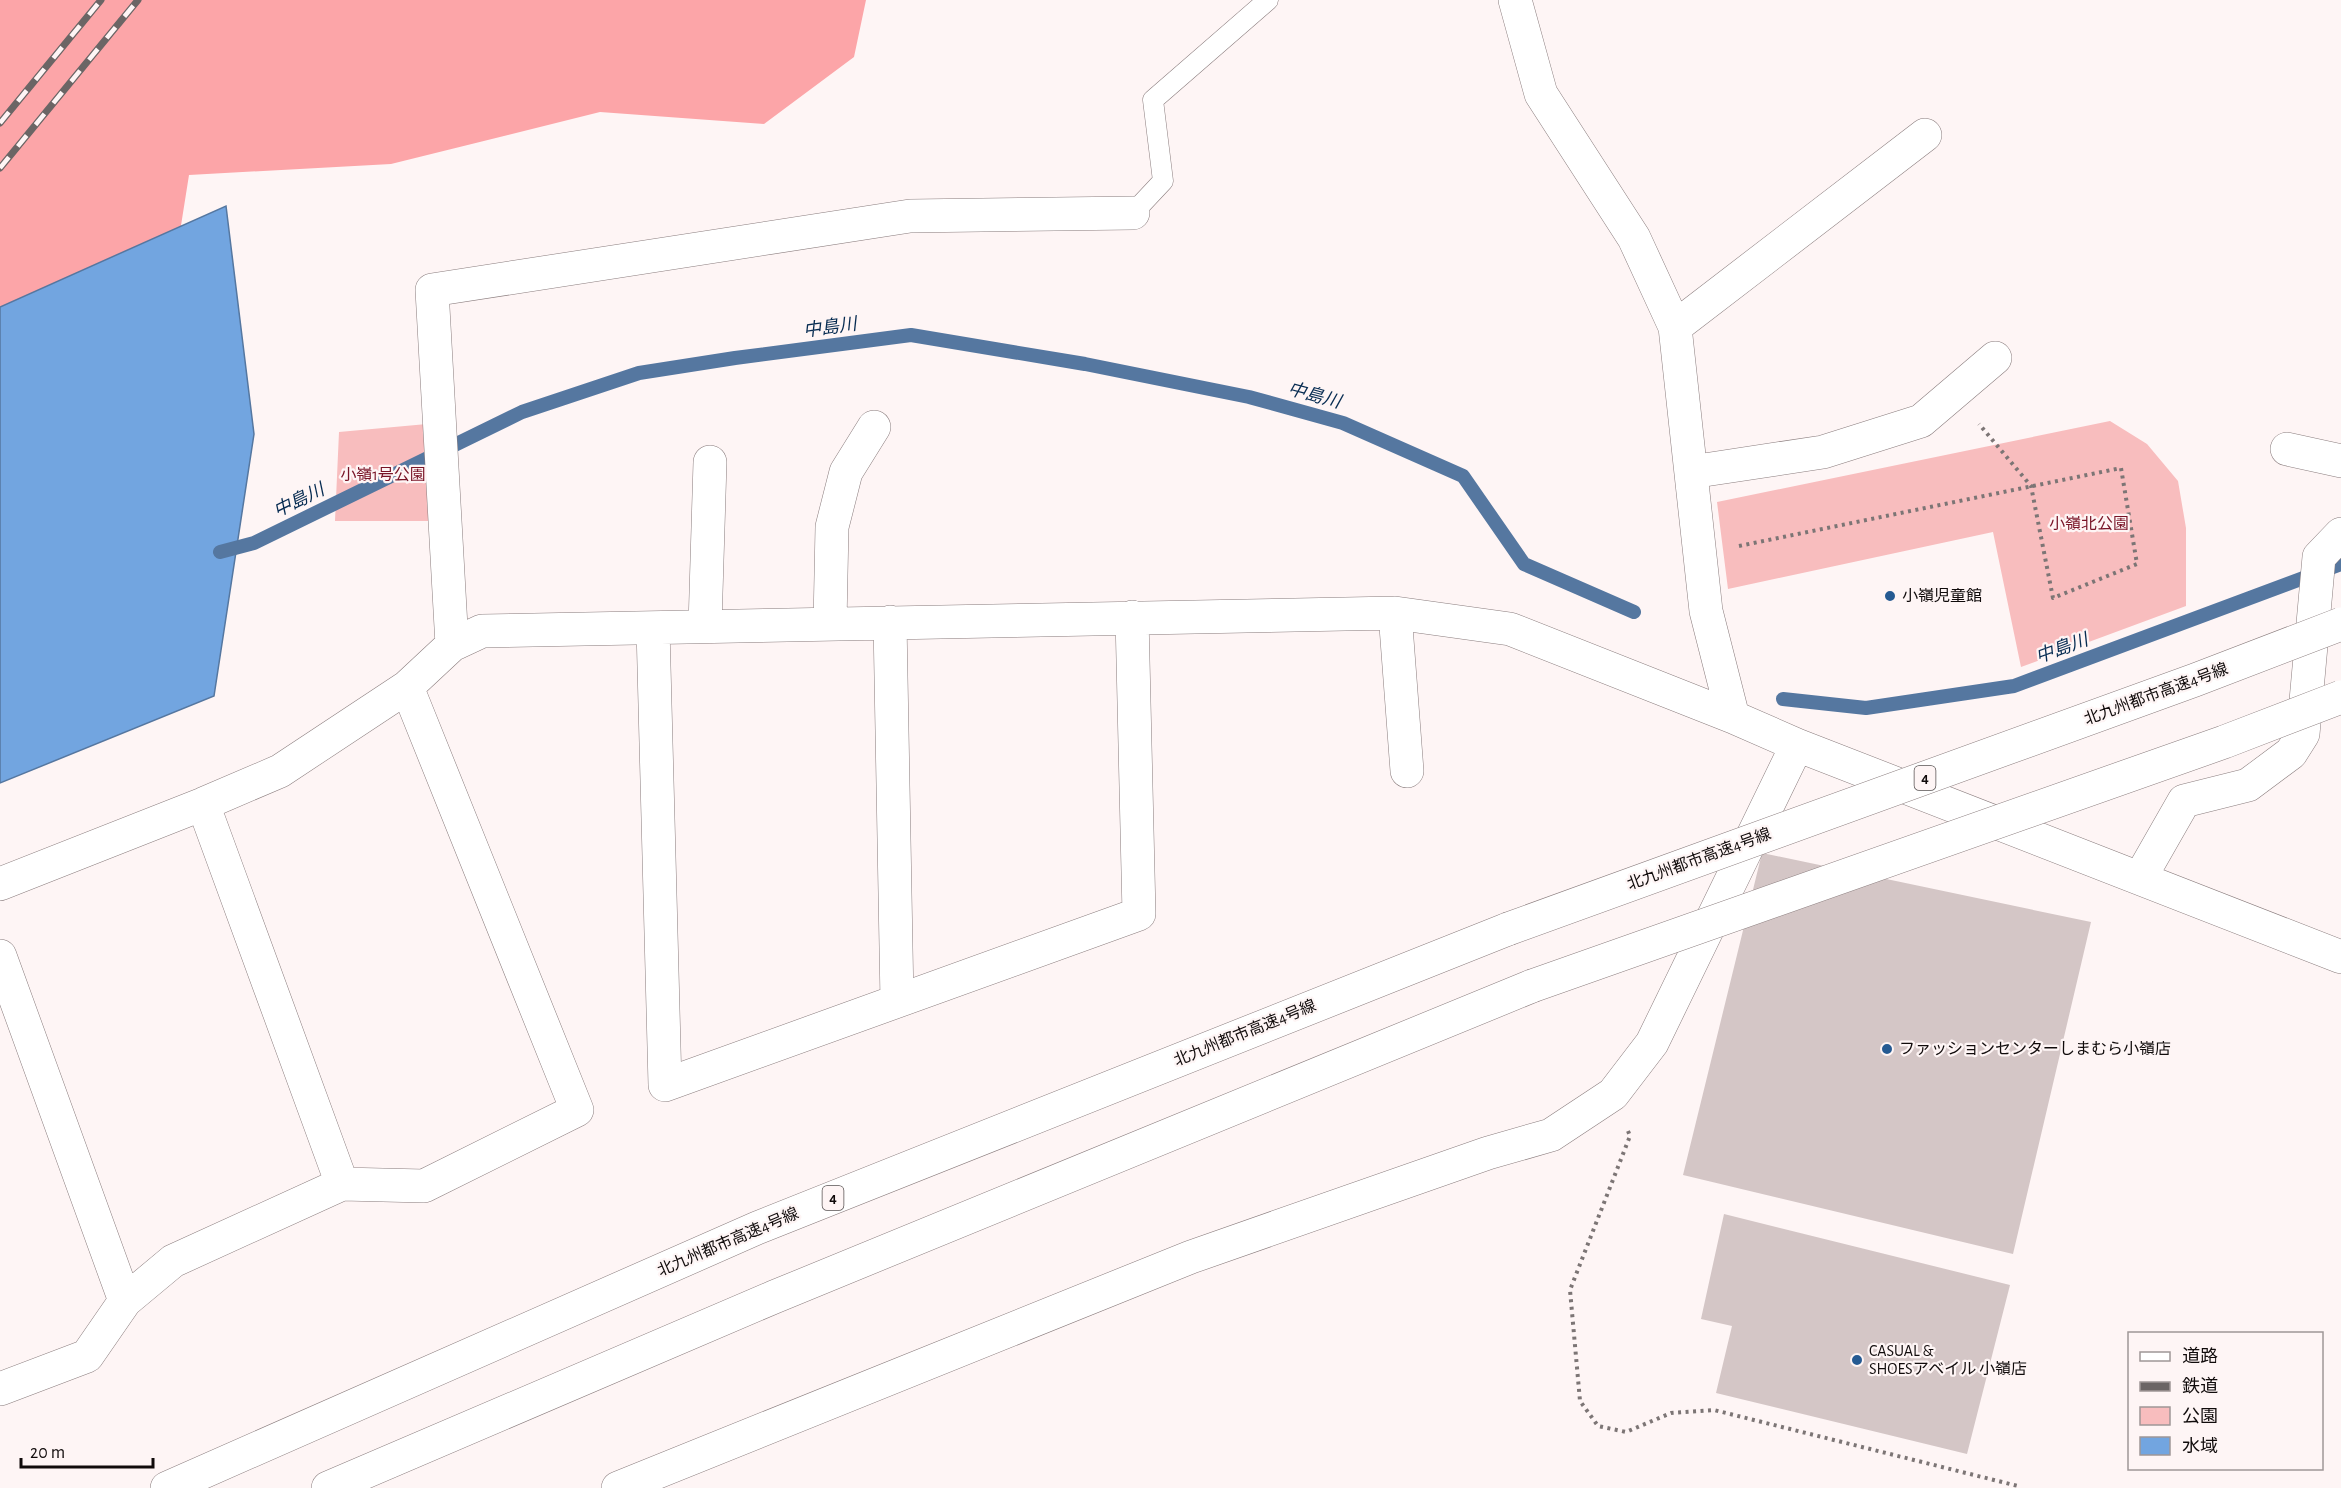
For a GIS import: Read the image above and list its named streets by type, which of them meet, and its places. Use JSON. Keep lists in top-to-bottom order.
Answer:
{
  "streets": {
    "main road": ["北九州都市高速4号線", "4"]
  },
  "water": ["中島川"],
  "parks": ["小嶺1号公園", "小嶺北公園"],
  "places": ["小嶺児童館", "ファッションセンターしまむら小嶺店", "CASUAL & SHOESアベイル 小嶺店"],
  "legend": [
    "道路",
    "鉄道",
    "公園",
    "水域"
  ],
  "scale_bar": "20 m"
}
